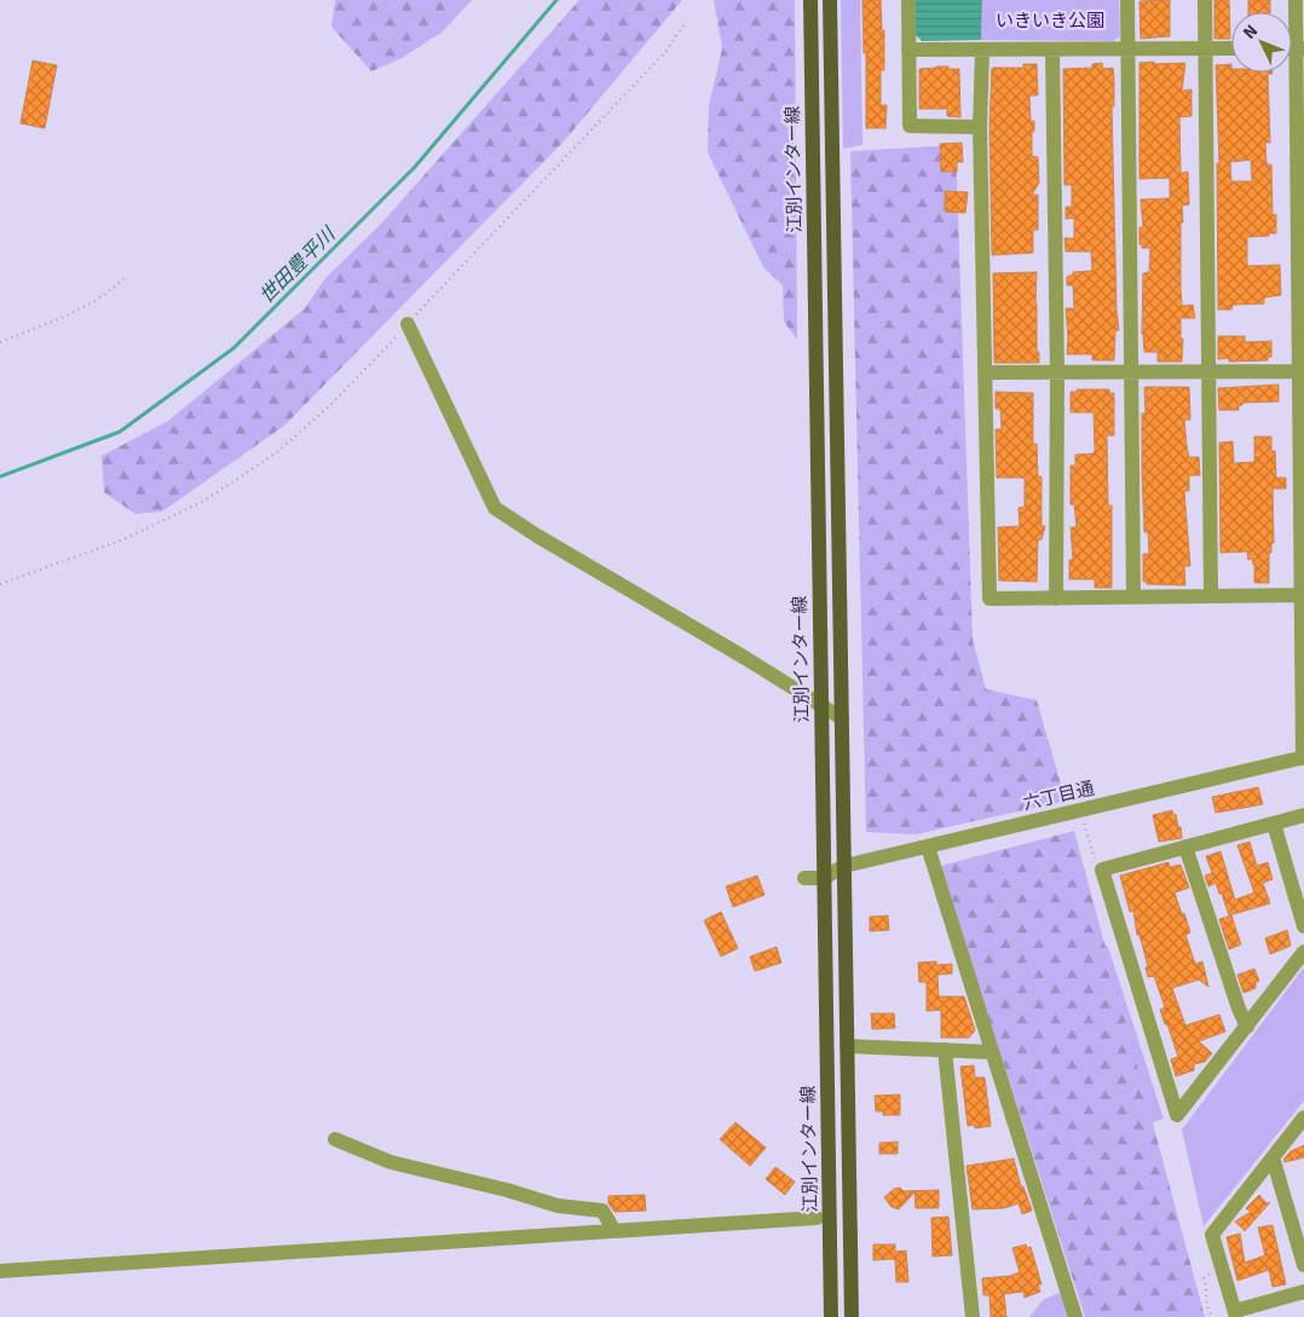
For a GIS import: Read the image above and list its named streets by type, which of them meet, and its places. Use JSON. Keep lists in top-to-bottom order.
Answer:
{
  "streets": {
    "main road": ["江別インター線"],
    "street": ["六丁目通"]
  },
  "crossings": [
    ["江別インター線", "六丁目通"]
  ],
  "water": ["世田豊平川"],
  "parks": ["いきいき公園"],
  "north": "top left"
}
